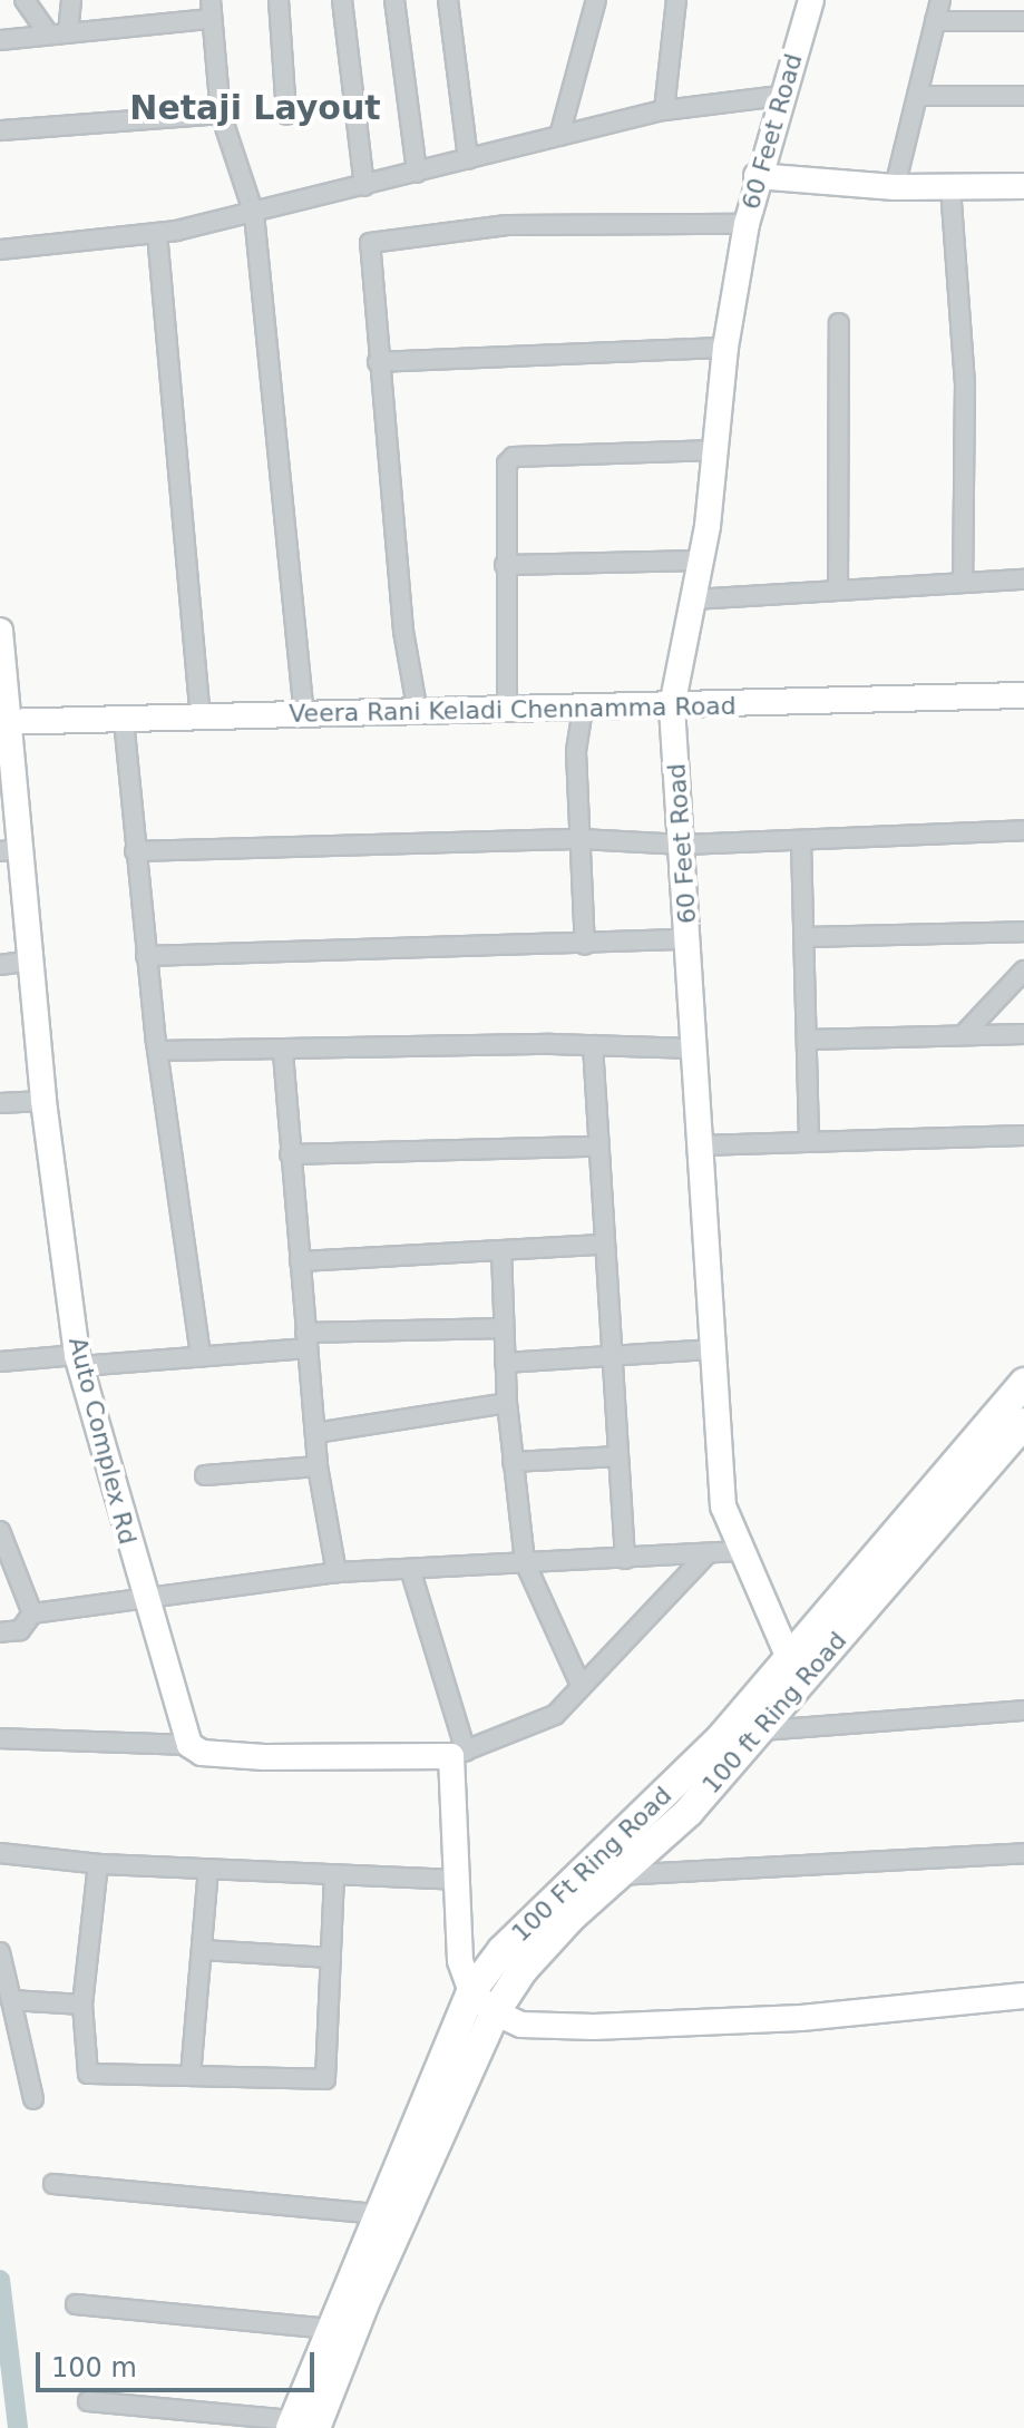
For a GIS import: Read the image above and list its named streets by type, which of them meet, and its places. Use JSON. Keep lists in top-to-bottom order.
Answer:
{
  "streets": {
    "main road": ["100 ft Ring Road", "100 Ft Ring Road"],
    "street": ["60 Feet Road", "Veera Rani Keladi Chennamma Road", "Auto Complex Rd"]
  },
  "crossings": [
    ["60 Feet Road", "Veera Rani Keladi Chennamma Road"],
    ["60 Feet Road", "100 ft Ring Road"],
    ["60 Feet Road", "100 Ft Ring Road"],
    ["Veera Rani Keladi Chennamma Road", "Auto Complex Rd"],
    ["100 ft Ring Road", "100 Ft Ring Road"]
  ],
  "districts": ["Netaji Layout"],
  "scale_bar": "100 m"
}
